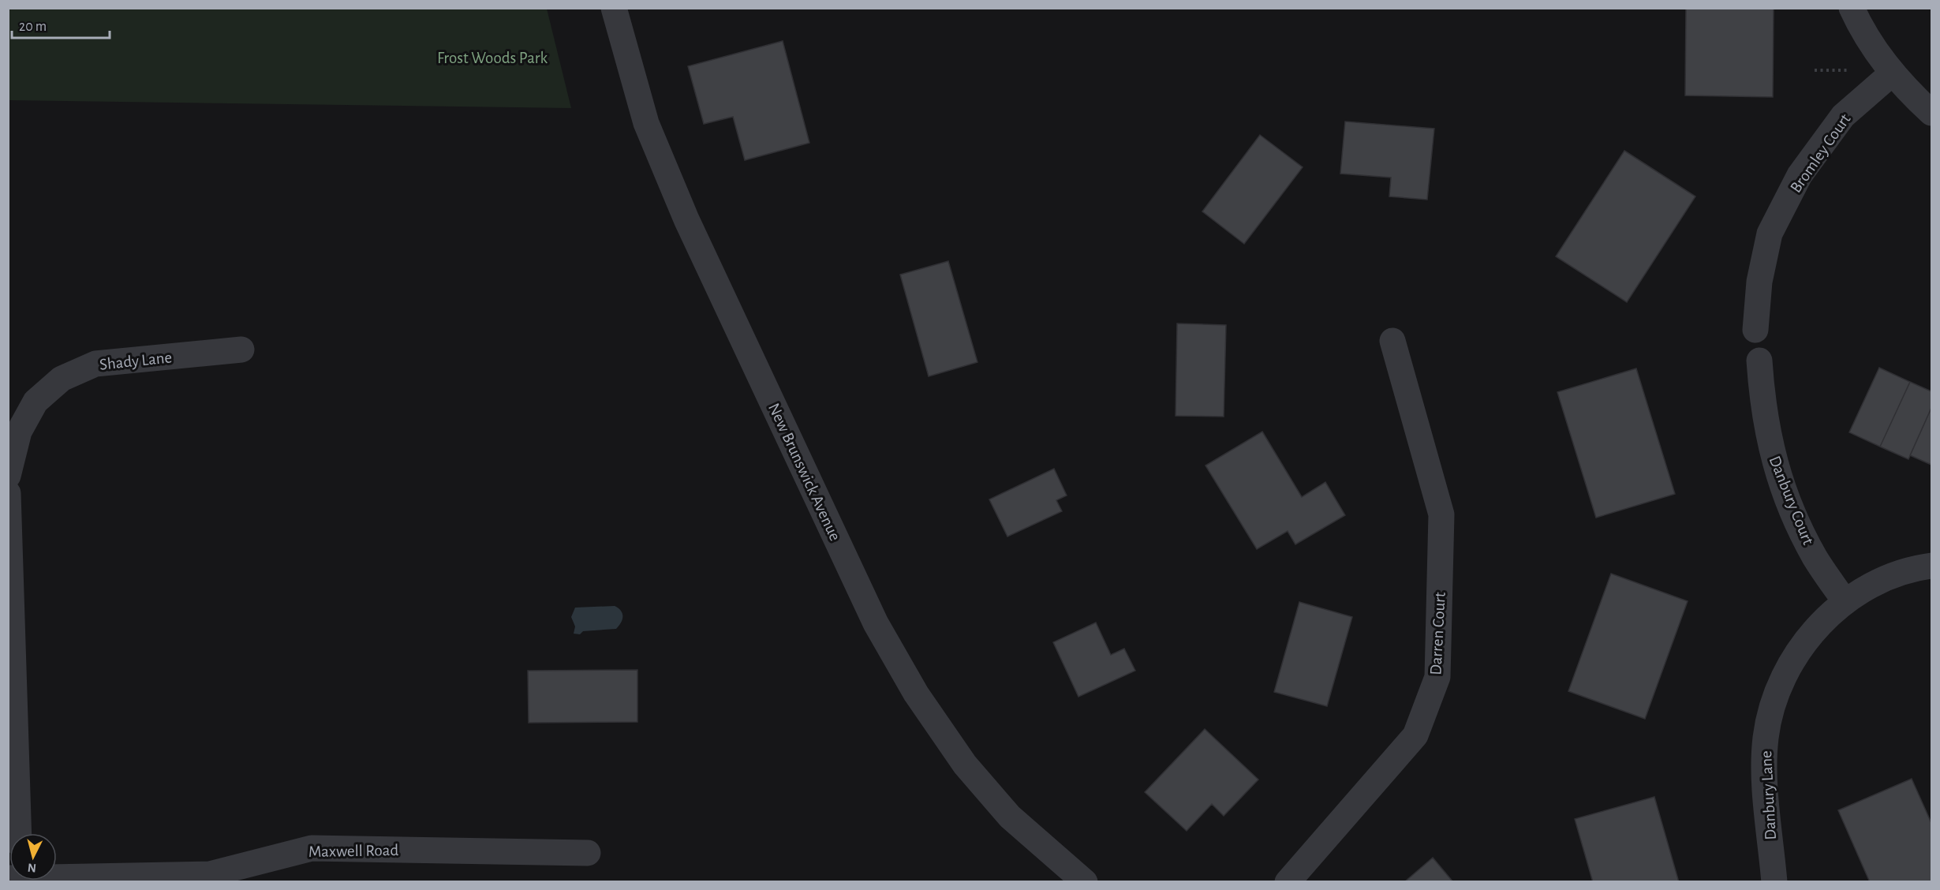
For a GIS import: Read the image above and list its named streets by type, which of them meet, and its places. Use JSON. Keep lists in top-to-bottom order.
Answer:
{
  "streets": {
    "street": [
      "Bromley Court",
      "Shady Lane",
      "New Brunswick Avenue",
      "Danbury Court",
      "Darren Court",
      "Danbury Lane",
      "Maxwell Road"
    ]
  },
  "crossings": [
    ["Danbury Court", "Danbury Lane"]
  ],
  "parks": ["Frost Woods Park"],
  "scale_bar": "20 m",
  "north": "bottom"
}
